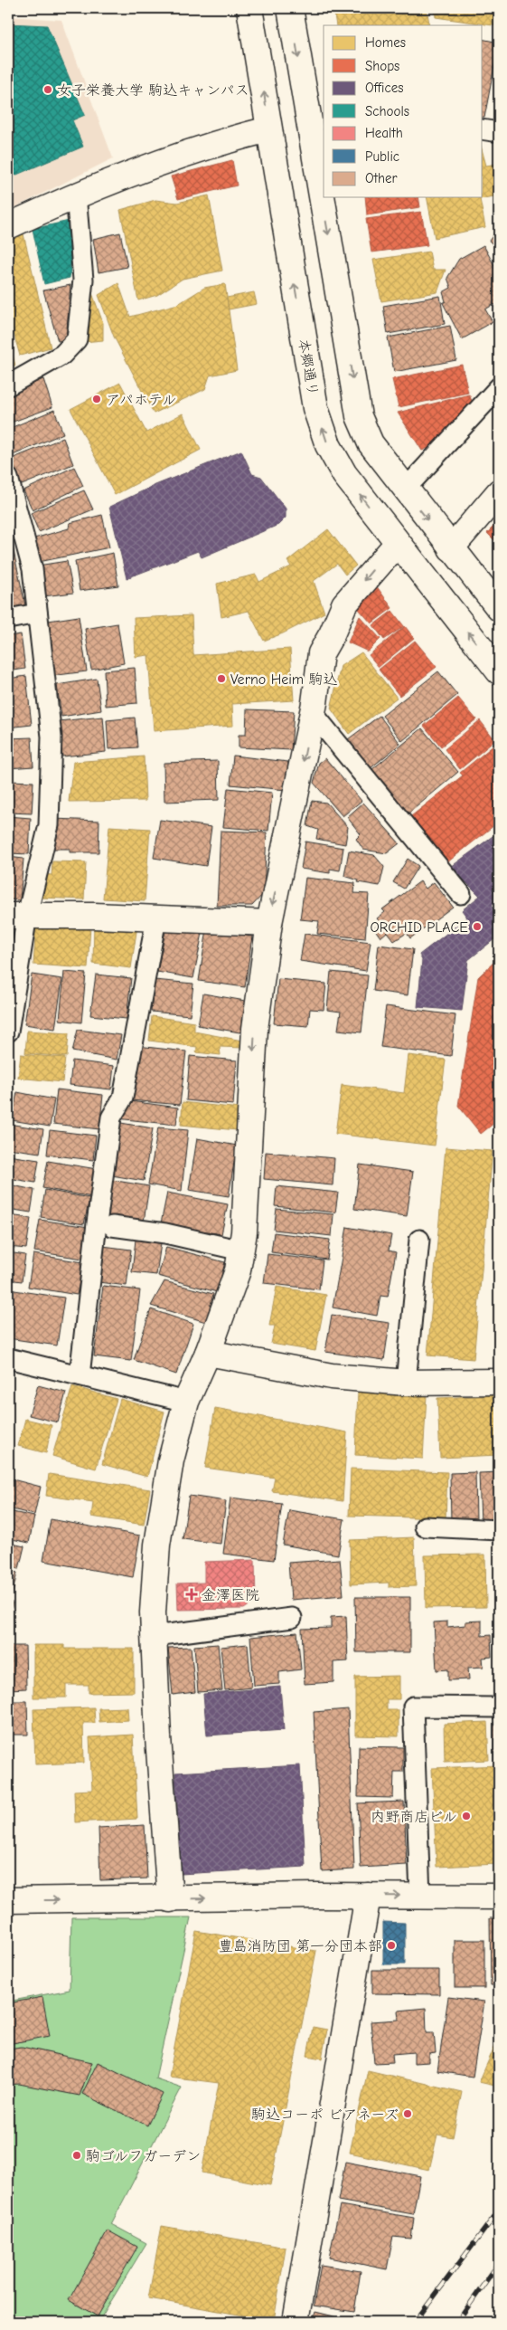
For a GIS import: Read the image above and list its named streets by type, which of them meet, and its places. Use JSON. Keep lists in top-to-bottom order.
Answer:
{
  "streets": {
    "street": ["本郷通り"]
  },
  "places": {
    "other": [
      "女子栄養大学 駒込キャンパス",
      "アパホテル",
      "Verno Heim 駒込",
      "ORCHID PLACE",
      "内野商店ビル",
      "豊島消防団 第一分団本部",
      "駒込コーポ ビアネーズ",
      "駒ゴルフガーデン"
    ],
    "health": ["金澤医院"]
  },
  "legend": [
    "Homes",
    "Shops",
    "Offices",
    "Schools",
    "Health",
    "Public",
    "Other"
  ]
}
